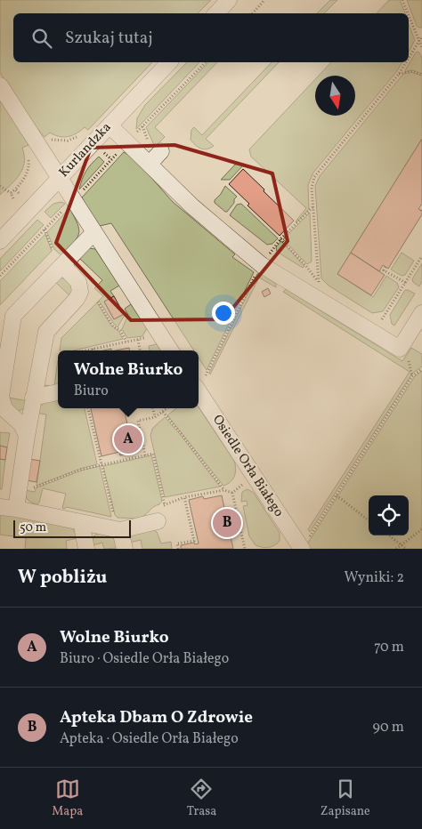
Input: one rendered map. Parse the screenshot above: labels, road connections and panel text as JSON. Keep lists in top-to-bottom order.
{
  "streets": {
    "street": ["Kurlandzka", "Osiedle Orła Białego"]
  },
  "scale_bar": "50 m",
  "north": "bottom",
  "page": {
    "search": "Szukaj tutaj",
    "popup": ["Wolne Biurko", "Biuro"],
    "pins": ["A", "B"],
    "scale": "50 m",
    "heading": ["W pobliżu", "Wyniki: 2"],
    "list": [
      {
        "mark": "A",
        "name": "Wolne Biurko",
        "note": "Biuro · Osiedle Orła Białego",
        "value": "70 m"
      },
      {
        "mark": "B",
        "name": "Apteka Dbam O Zdrowie",
        "note": "Apteka · Osiedle Orła Białego",
        "value": "90 m"
      }
    ],
    "nav": ["Mapa", "Trasa", "Zapisane"]
  }
}
